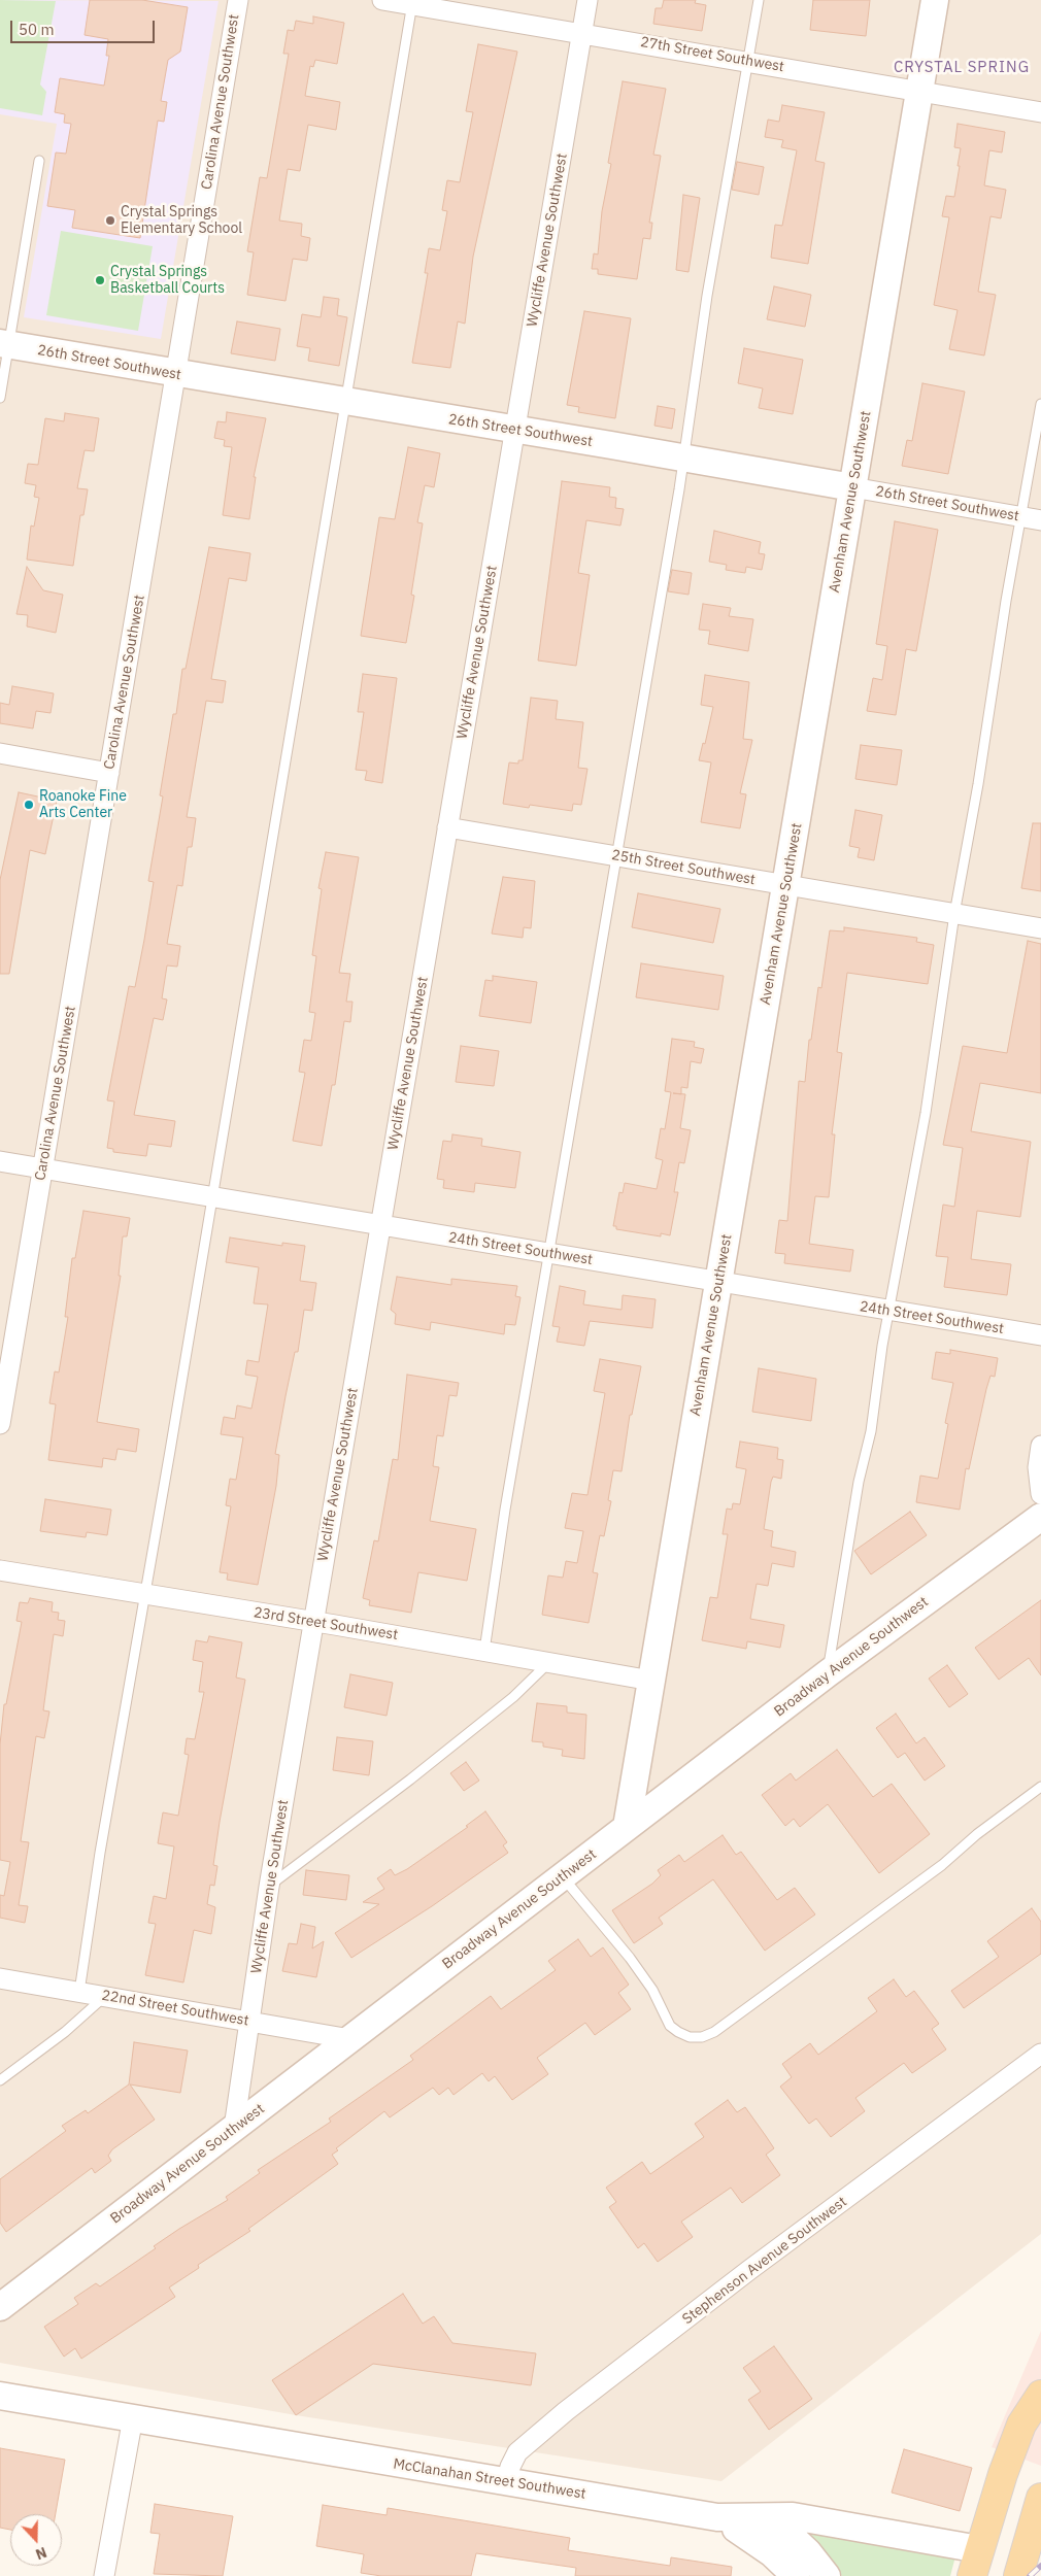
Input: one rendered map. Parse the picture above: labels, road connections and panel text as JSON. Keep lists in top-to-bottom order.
{
  "streets": {
    "street": [
      "27th Street Southwest",
      "Carolina Avenue Southwest",
      "Wycliffe Avenue Southwest",
      "26th Street Southwest",
      "Avenham Avenue Southwest",
      "25th Street Southwest",
      "24th Street Southwest",
      "23rd Street Southwest",
      "Broadway Avenue Southwest",
      "22nd Street Southwest",
      "Stephenson Avenue Southwest",
      "McClanahan Street Southwest"
    ]
  },
  "crossings": [
    ["27th Street Southwest", "Wycliffe Avenue Southwest"],
    ["27th Street Southwest", "Avenham Avenue Southwest"],
    ["Carolina Avenue Southwest", "26th Street Southwest"],
    ["Carolina Avenue Southwest", "24th Street Southwest"],
    ["Wycliffe Avenue Southwest", "26th Street Southwest"],
    ["Wycliffe Avenue Southwest", "25th Street Southwest"],
    ["Wycliffe Avenue Southwest", "24th Street Southwest"],
    ["Wycliffe Avenue Southwest", "23rd Street Southwest"],
    ["Wycliffe Avenue Southwest", "Broadway Avenue Southwest"],
    ["Wycliffe Avenue Southwest", "22nd Street Southwest"],
    ["26th Street Southwest", "Avenham Avenue Southwest"],
    ["Avenham Avenue Southwest", "25th Street Southwest"],
    ["Avenham Avenue Southwest", "24th Street Southwest"],
    ["Avenham Avenue Southwest", "23rd Street Southwest"],
    ["Avenham Avenue Southwest", "Broadway Avenue Southwest"],
    ["Broadway Avenue Southwest", "22nd Street Southwest"],
    ["Stephenson Avenue Southwest", "McClanahan Street Southwest"]
  ],
  "districts": ["CRYSTAL SPRING"],
  "places": ["Crystal Springs Elementary School", "Crystal Springs Basketball Courts", "Roanoke Fine Arts Center"],
  "scale_bar": "50 m",
  "north": "bottom"
}
